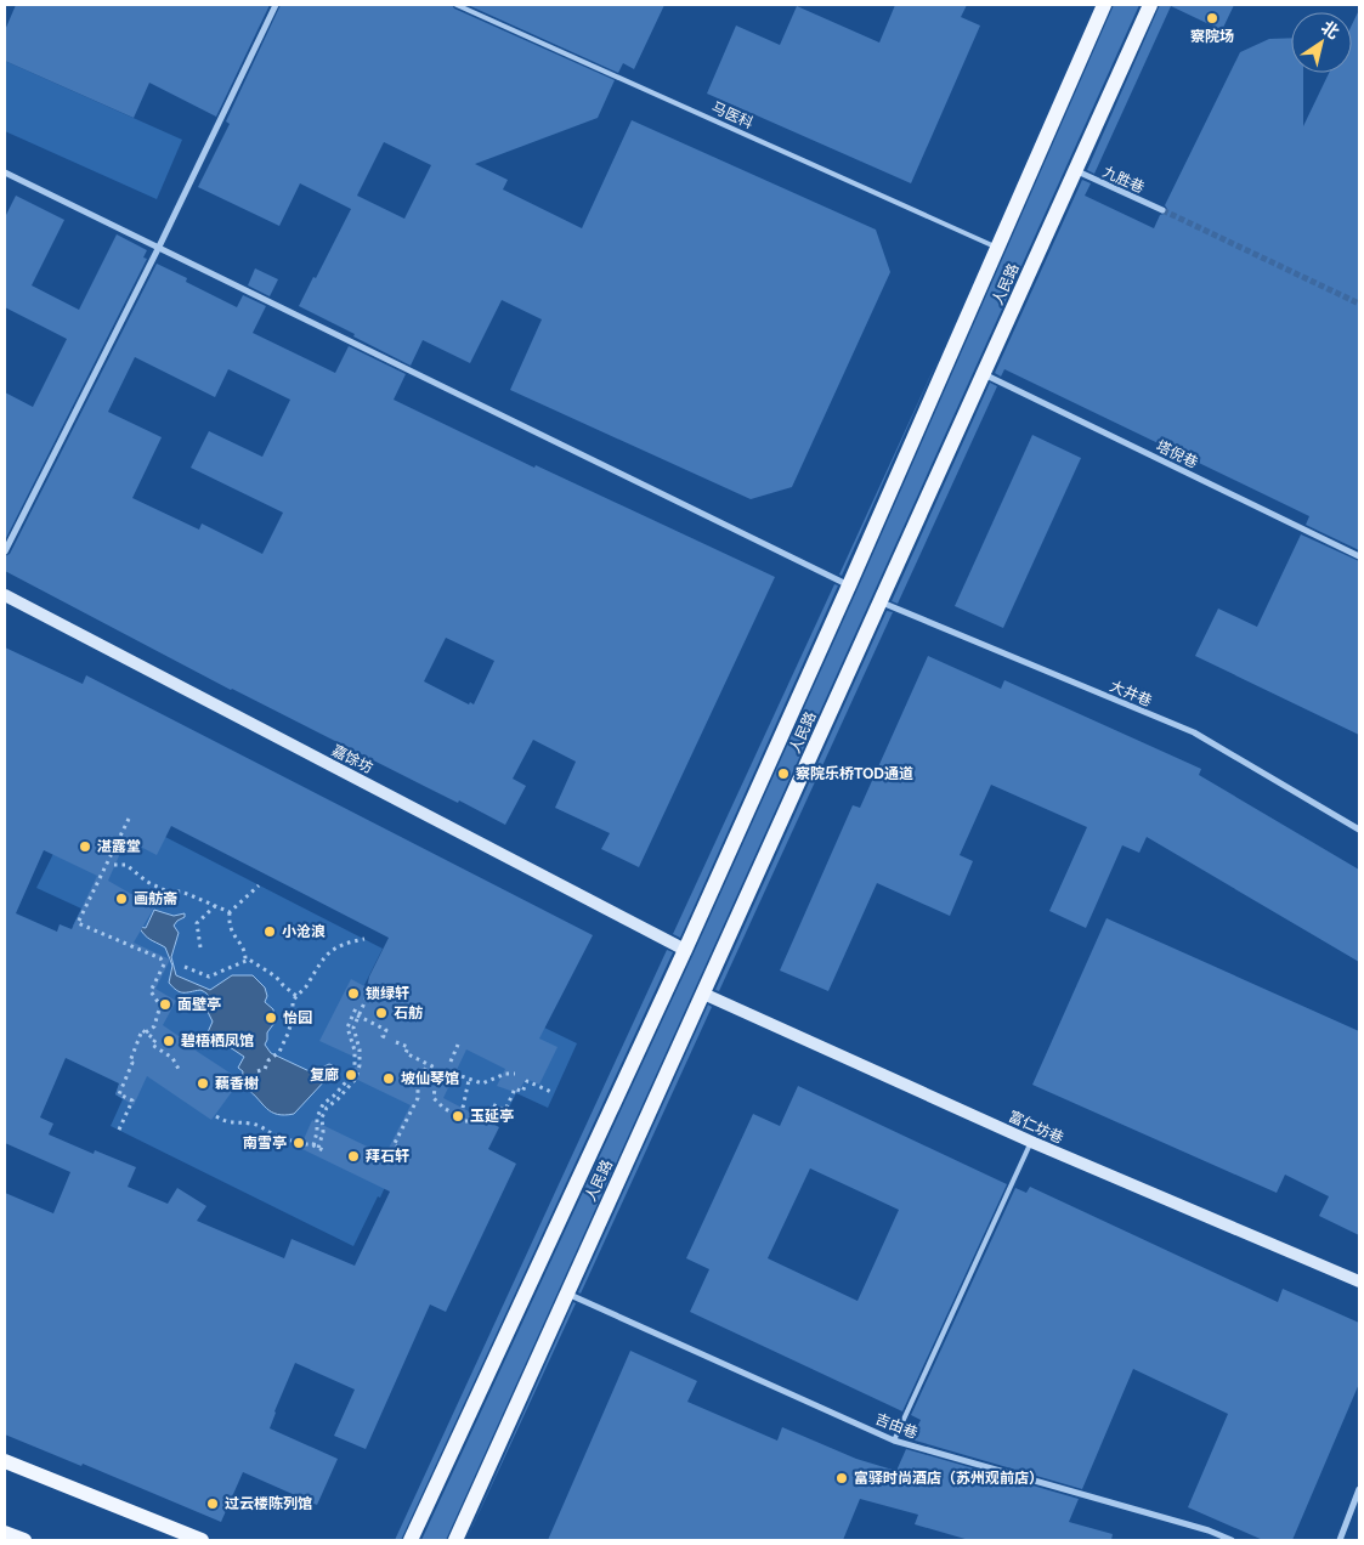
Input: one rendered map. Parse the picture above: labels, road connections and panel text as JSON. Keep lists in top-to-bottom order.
{
  "streets": {
    "main road": ["人民路"],
    "street": [
      "九胜巷",
      "塔倪巷",
      "大井巷",
      "嘉馀坊",
      "富仁坊巷",
      "吉由巷"
    ],
    "lane": ["马医科"]
  },
  "crossings": [
    ["马医科", "人民路"],
    ["九胜巷", "人民路"],
    ["人民路", "塔倪巷"],
    ["人民路", "大井巷"],
    ["人民路", "嘉馀坊"],
    ["人民路", "富仁坊巷"],
    ["人民路", "吉由巷"]
  ],
  "places": [
    "察院场",
    "察院乐桥TOD通道",
    "湛露堂",
    "画舫斋",
    "小沧浪",
    "锁绿轩",
    "面壁亭",
    "石舫",
    "怡园",
    "碧梧栖凤馆",
    "复廊",
    "坡仙琴馆",
    "藕香榭",
    "玉延亭",
    "南雪亭",
    "拜石轩",
    "富驿时尚酒店（苏州观前店）",
    "过云楼陈列馆"
  ],
  "north": "top right"
}
